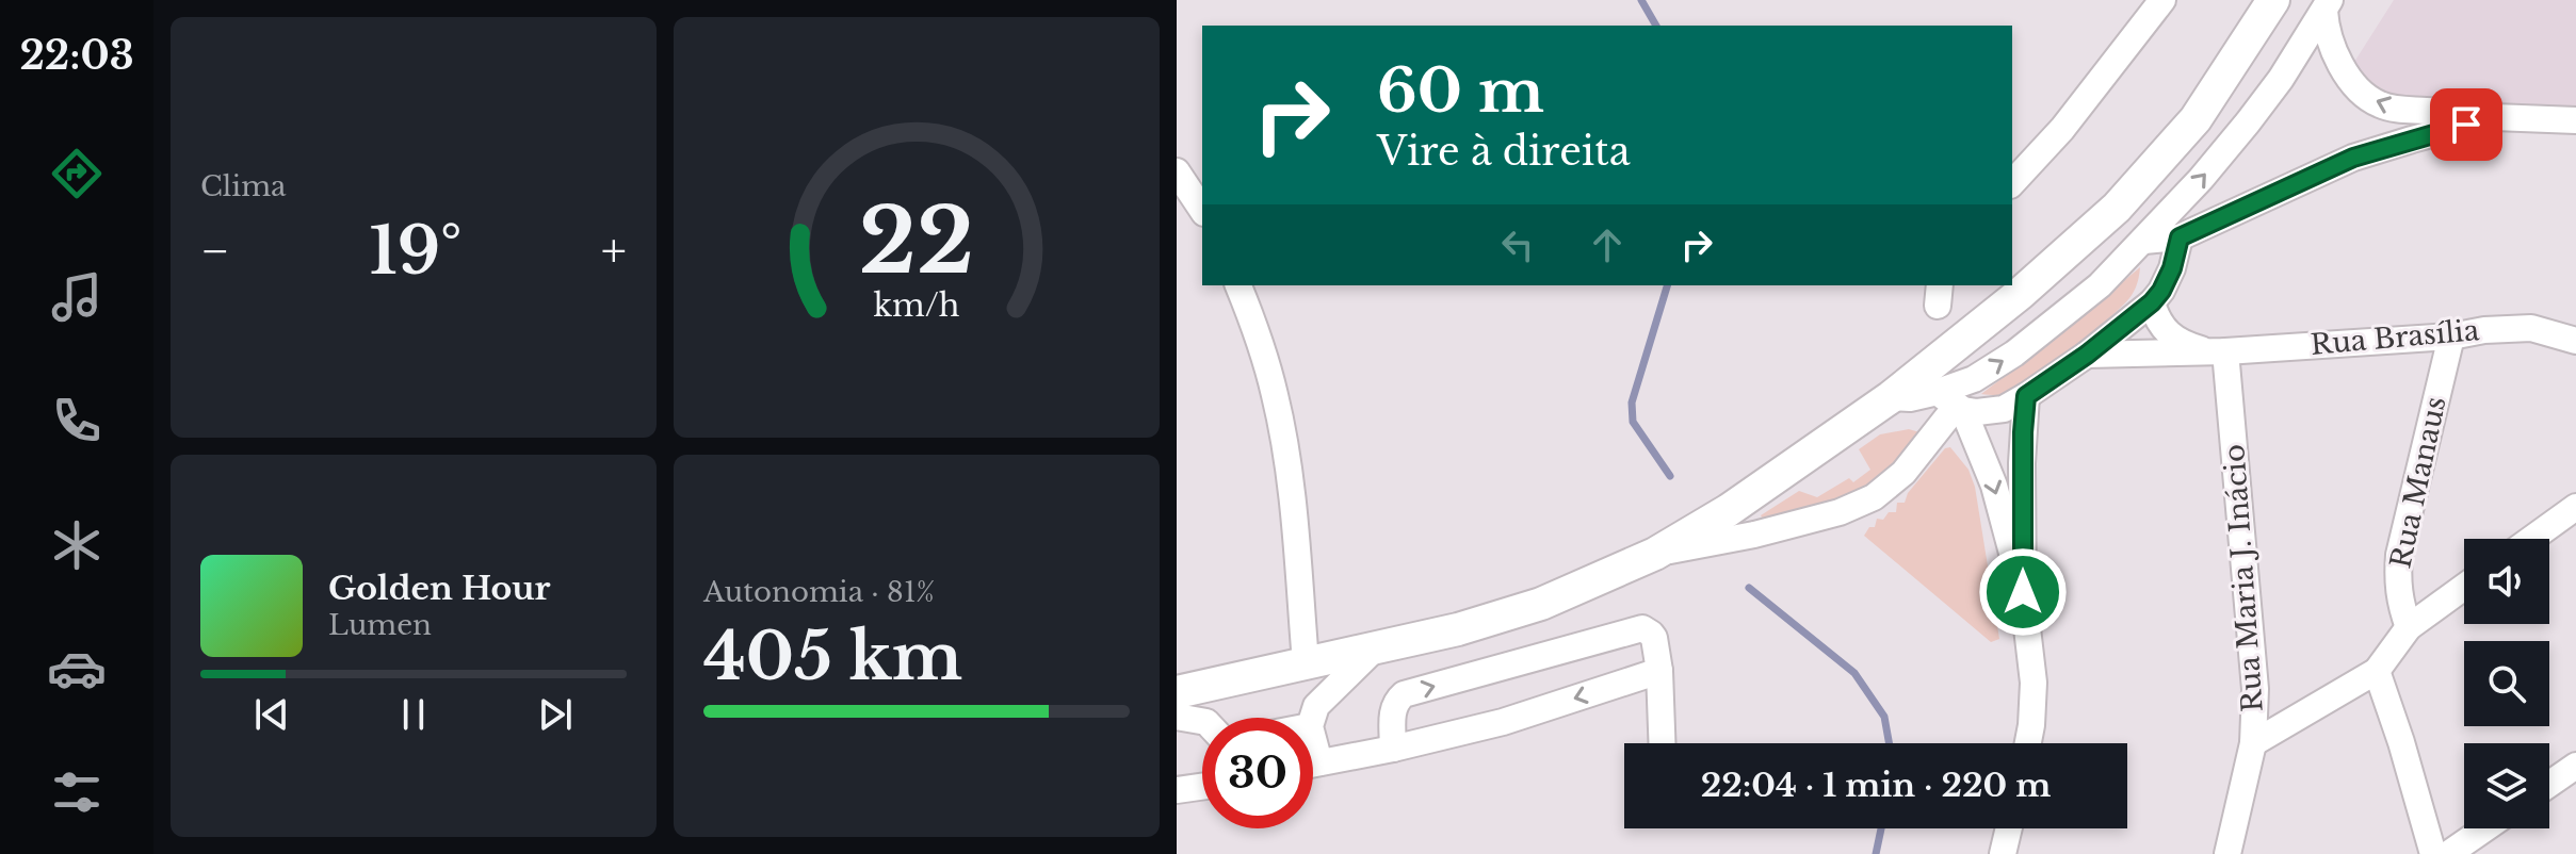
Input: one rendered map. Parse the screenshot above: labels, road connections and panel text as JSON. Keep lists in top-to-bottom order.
{
  "streets": {
    "street": ["Rua Brasília", "Rua Manaus", "Rua Maria J. Inácio"]
  },
  "crossings": [
    ["Rua Brasília", "Rua Manaus"],
    ["Rua Brasília", "Rua Maria J. Inácio"]
  ],
  "page": {
    "tabs": "22:03",
    "tile": [
      "Clima",
      ["Autonomia · 81%", "405 km"]
    ],
    "turn": ["60 m", "Vire à direita"],
    "heat": ["−", "19°", "+"],
    "song": ["Golden Hour", "Lumen"],
    "limit": "30",
    "trip": "22:04 · 1 min · 220 m",
    "gauge": ["22", "km/h"]
  }
}
